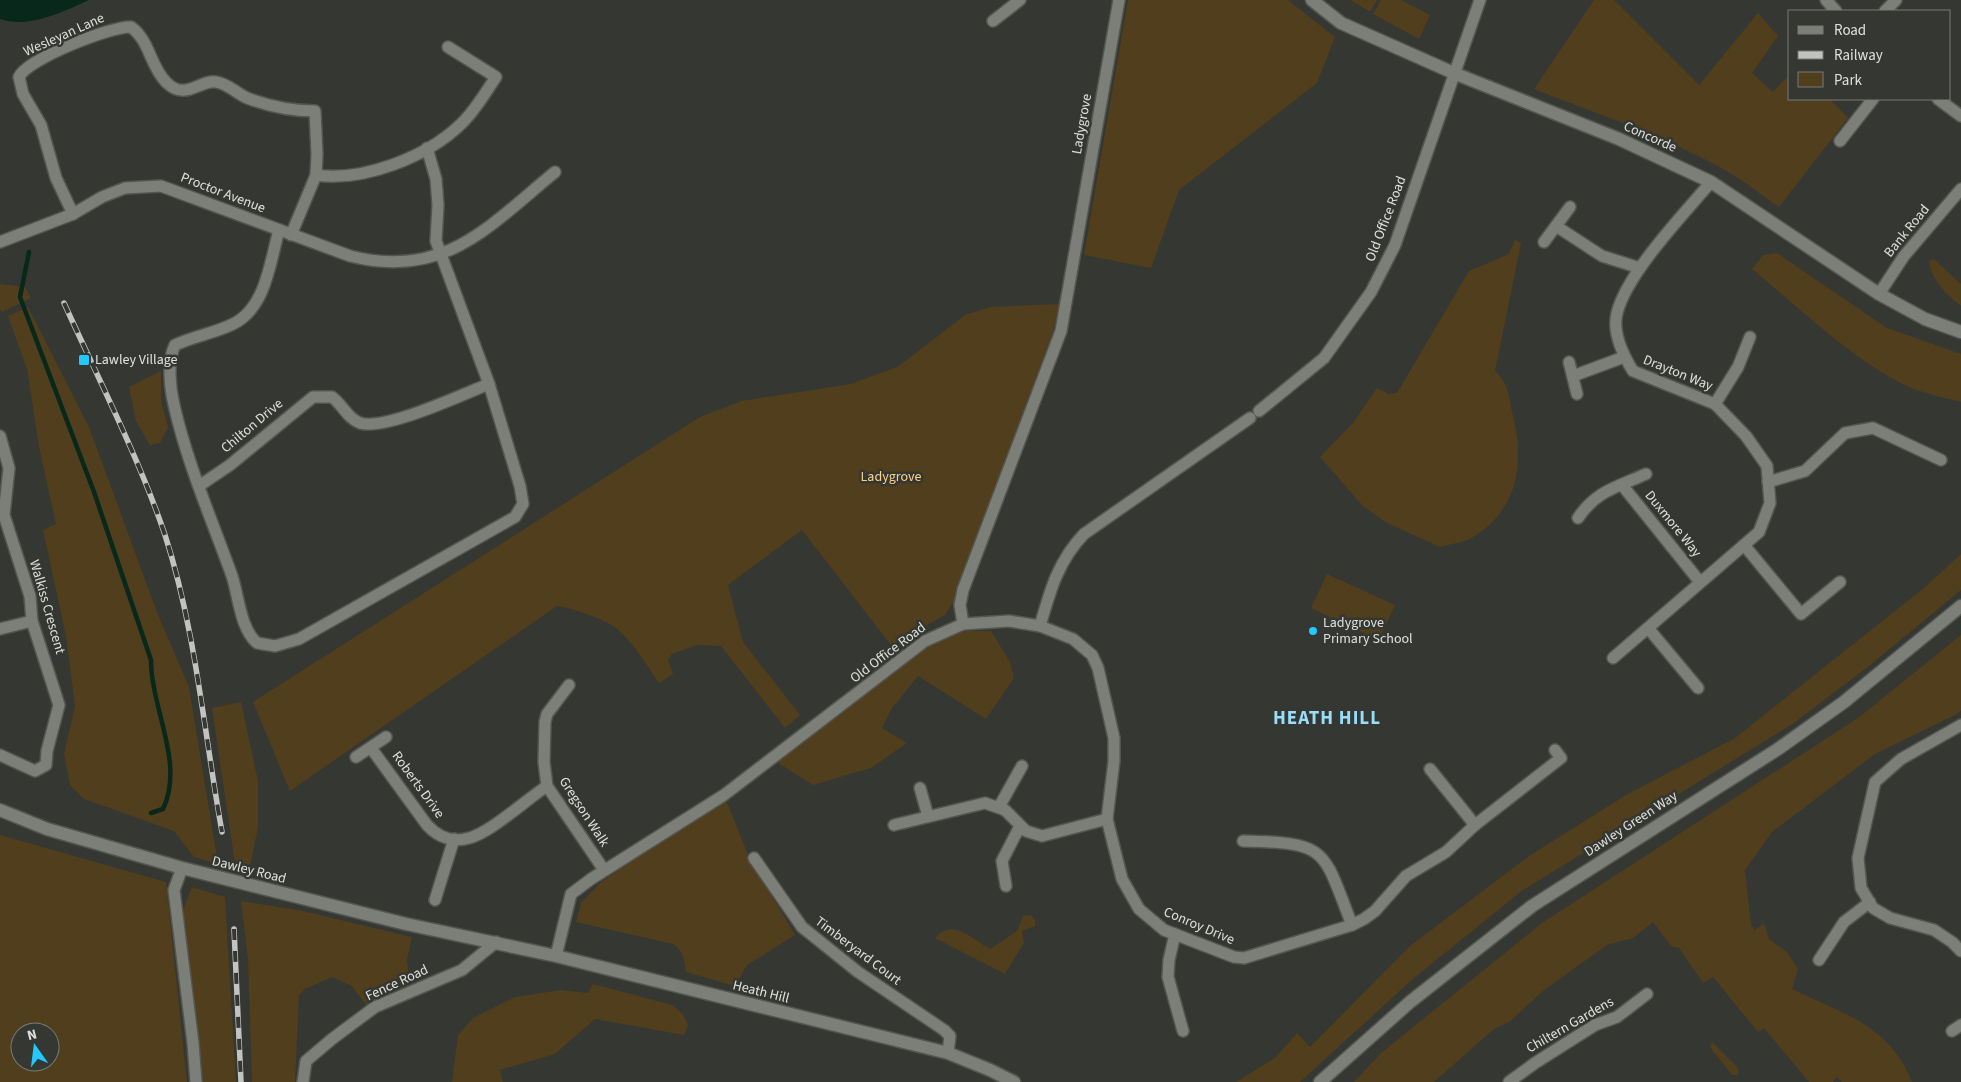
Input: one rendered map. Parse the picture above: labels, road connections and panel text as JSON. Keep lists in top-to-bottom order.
{
  "streets": {
    "street": [
      "Wesleyan Lane",
      "Ladygrove",
      "Concorde",
      "Proctor Avenue",
      "Old Office Road",
      "Bank Road",
      "Drayton Way",
      "Chilton Drive",
      "Duxmore Way",
      "Walkiss Crescent",
      "Roberts Drive",
      "Gregson Walk",
      "Dawley Green Way",
      "Dawley Road",
      "Conroy Drive",
      "Timberyard Court",
      "Fence Road",
      "Heath Hill",
      "Chiltern Gardens"
    ]
  },
  "crossings": [
    ["Wesleyan Lane", "Proctor Avenue"],
    ["Ladygrove", "Old Office Road"],
    ["Concorde", "Old Office Road"],
    ["Concorde", "Bank Road"],
    ["Concorde", "Drayton Way"],
    ["Old Office Road", "Gregson Walk"],
    ["Old Office Road", "Conroy Drive"],
    ["Old Office Road", "Heath Hill"],
    ["Drayton Way", "Duxmore Way"],
    ["Dawley Road", "Fence Road"],
    ["Dawley Road", "Heath Hill"],
    ["Timberyard Court", "Heath Hill"],
    ["Fence Road", "Heath Hill"]
  ],
  "districts": ["HEATH HILL"],
  "parks": ["Ladygrove"],
  "places": {
    "transit": ["Lawley Village"],
    "other": ["Ladygrove Primary School"]
  },
  "legend": ["Road", "Railway", "Park"],
  "north": "top"
}
